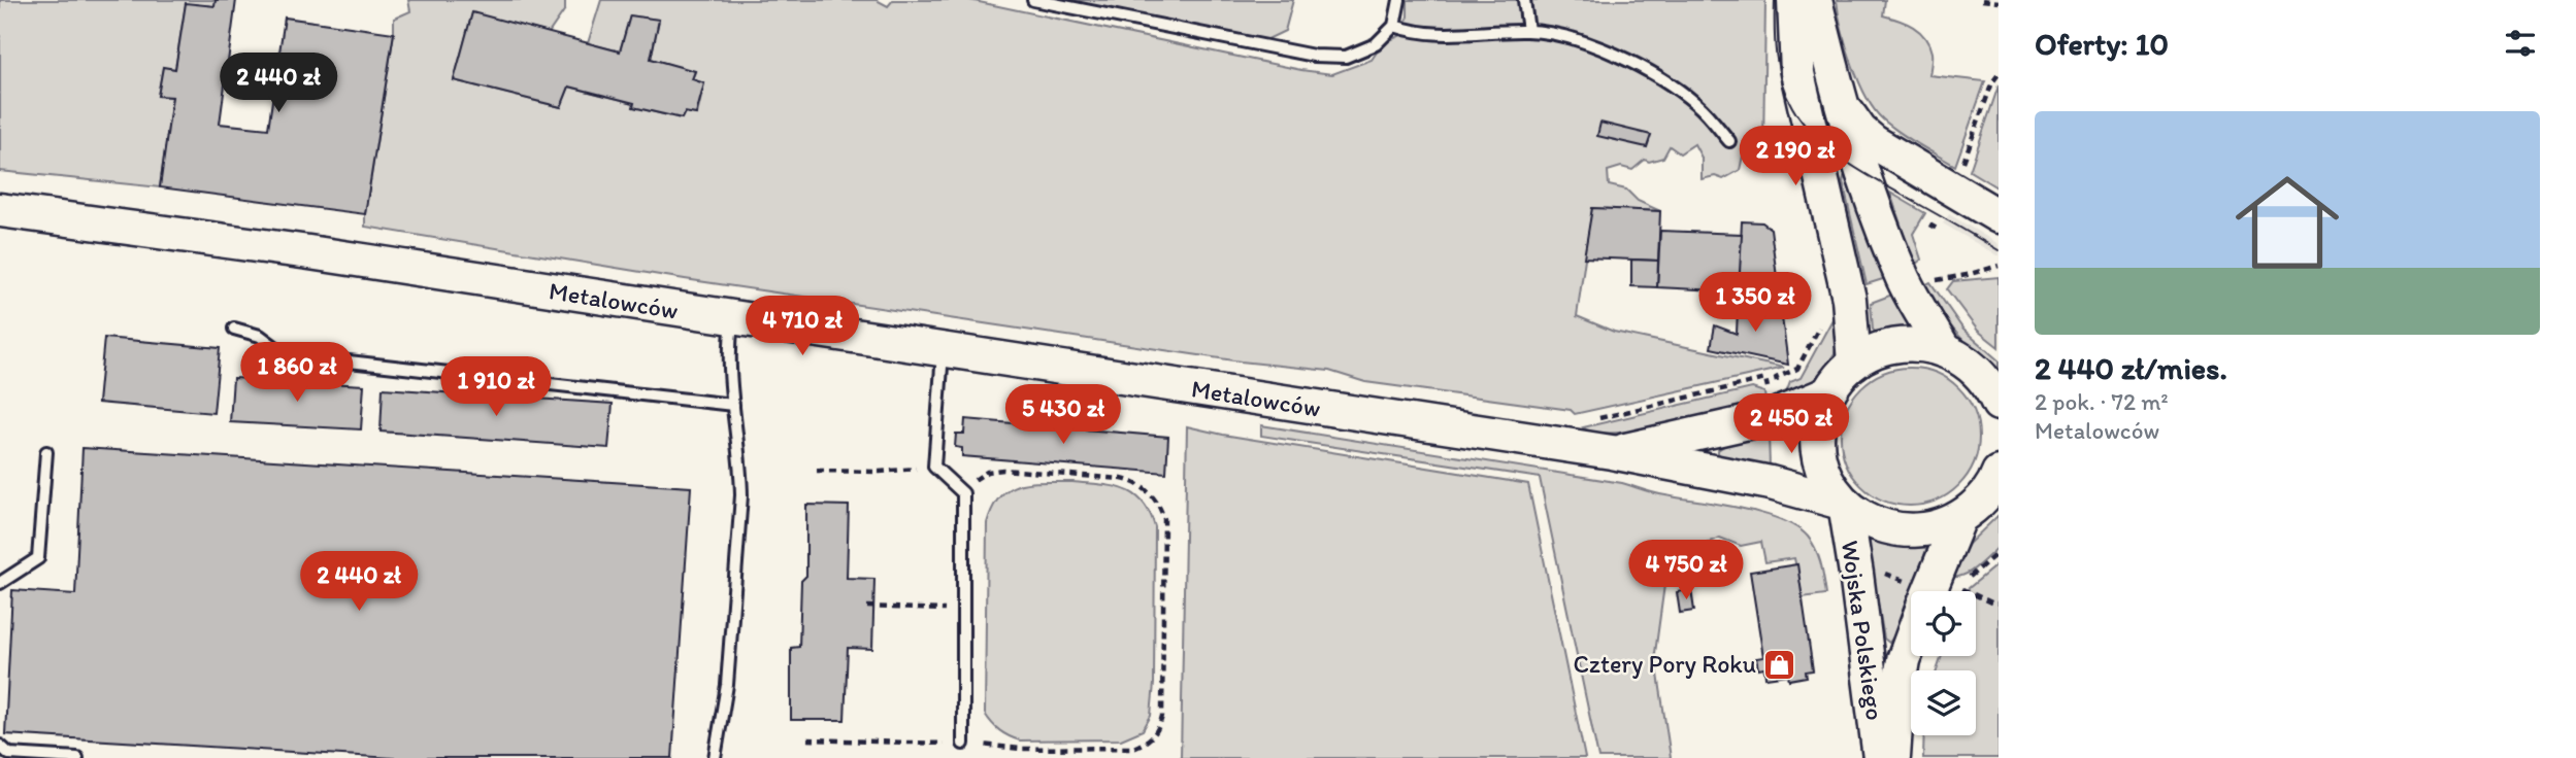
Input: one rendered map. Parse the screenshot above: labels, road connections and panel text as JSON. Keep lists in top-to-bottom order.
{
  "streets": {
    "street": ["Metalowców", "Wojska Polskiego"]
  },
  "crossings": [
    ["Metalowców", "Wojska Polskiego"]
  ],
  "places": {
    "shop": ["Cztery Pory Roku"]
  },
  "page": {
    "heading": "Oferty: 10",
    "price": [
      "2 440 zł",
      "2 190 zł",
      "1 350 zł",
      "4 710 zł",
      "1 860 zł",
      "1 910 zł",
      "5 430 zł",
      "2 450 zł",
      "4 750 zł",
      "2 440 zł"
    ],
    "list": [
      {
        "name": "2 440 zł/mies.",
        "note": "2 pok. · 72 m² · Metalowców"
      }
    ]
  }
}
